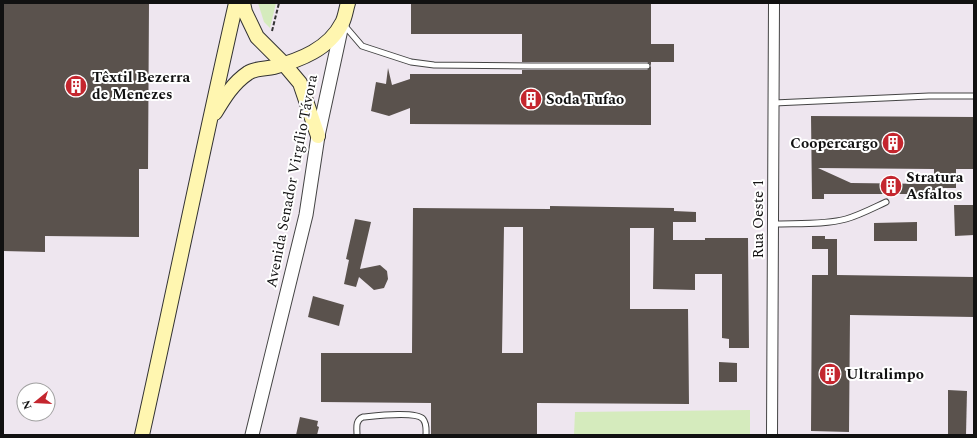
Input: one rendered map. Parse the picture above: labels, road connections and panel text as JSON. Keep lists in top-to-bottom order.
{
  "streets": {
    "main road": ["Avenida Senador Virgílio Távora"],
    "street": ["Rua Oeste 1"]
  },
  "places": {
    "building": [
      "Têxtil Bezerra de Menezes",
      "Soda Tufao",
      "Coopercargo",
      "Stratura Asfaltos",
      "Ultralimpo"
    ]
  },
  "north": "left"
}
